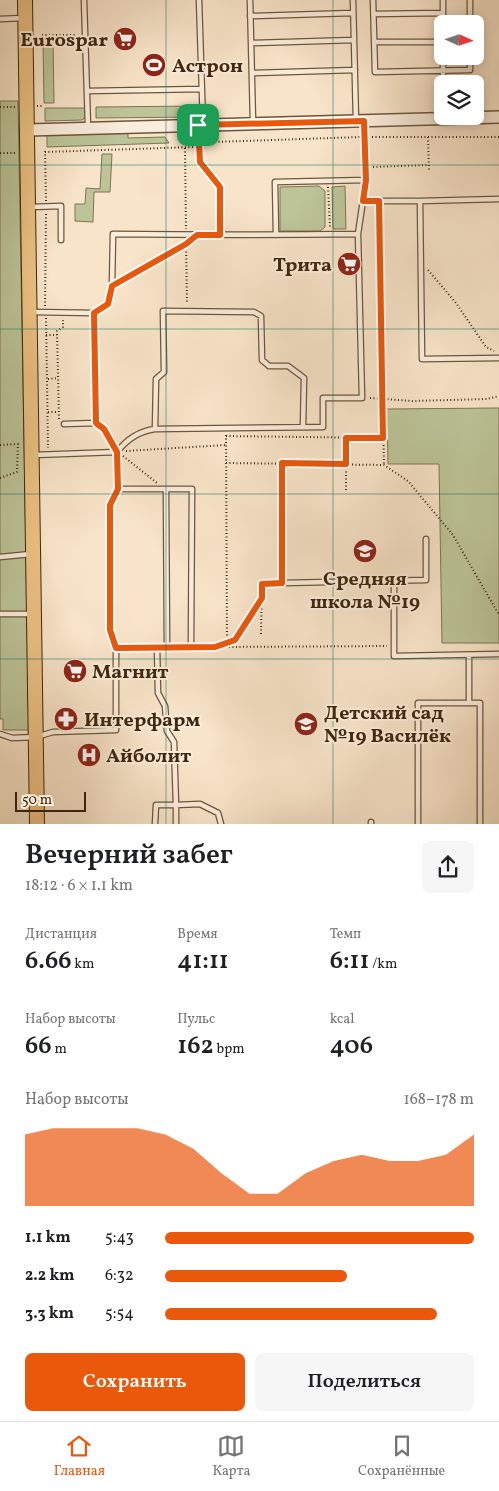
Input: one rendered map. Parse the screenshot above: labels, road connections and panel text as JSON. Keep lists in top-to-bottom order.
{
  "places": {
    "supermarket": ["Eurospar", "Трита", "Магнит"],
    "sports": ["Астрон"],
    "school or university": ["Средняя школа №19", "Детский сад №19 Василёк"],
    "pharmacy": ["Интерфарм"],
    "hospital": ["Айболит"]
  },
  "scale_bar": "50 m",
  "north": "right",
  "page": {
    "scale": "50 m",
    "heading": ["Вечерний забег", "18:12 · 6 × 1.1 km"],
    "stats": [
      ["Дистанция", "6.66 km"],
      ["Время", "41:11"],
      ["Темп", "6:11 /km"],
      ["Набор высоты", "66 m"],
      ["Пульс", "162 bpm"],
      ["kcal", "406"]
    ],
    "chart": ["Набор высоты", "168–178 m"],
    "list": [
      {
        "name": "1.1 km",
        "note": "5:43"
      },
      {
        "name": "2.2 km",
        "note": "6:32"
      },
      {
        "name": "3.3 km",
        "note": "5:54"
      }
    ],
    "buttons": ["Сохранить", "Поделиться"],
    "tabs": ["Главная", "Карта", "Сохранённые"]
  }
}
